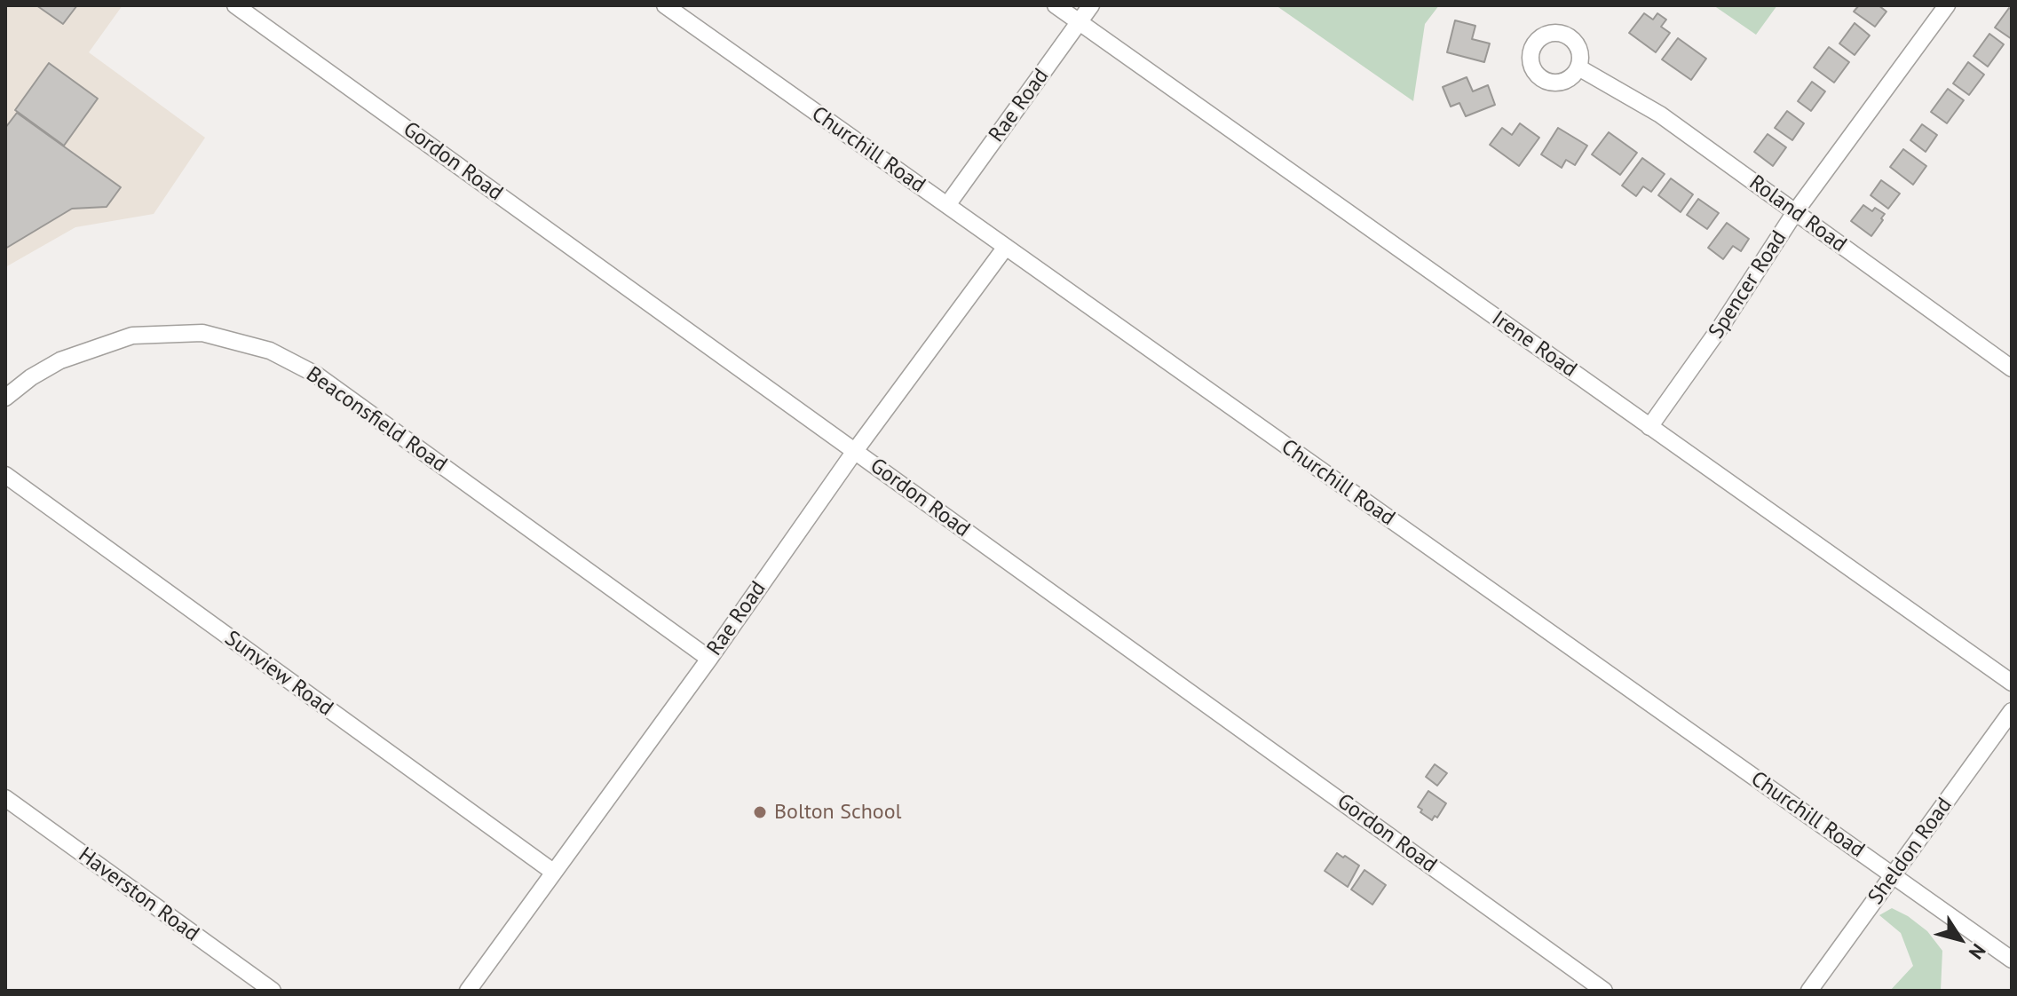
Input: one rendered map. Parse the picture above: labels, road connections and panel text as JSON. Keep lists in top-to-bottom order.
{
  "streets": {
    "street": [
      "Rae Road",
      "Churchill Road",
      "Gordon Road",
      "Roland Road",
      "Spencer Road",
      "Irene Road",
      "Beaconsfield Road",
      "Sunview Road",
      "Sheldon Road",
      "Haverston Road"
    ]
  },
  "crossings": [
    ["Rae Road", "Churchill Road"],
    ["Rae Road", "Gordon Road"],
    ["Rae Road", "Irene Road"],
    ["Rae Road", "Beaconsfield Road"],
    ["Rae Road", "Sunview Road"],
    ["Churchill Road", "Sheldon Road"],
    ["Roland Road", "Spencer Road"],
    ["Spencer Road", "Irene Road"]
  ],
  "places": ["Bolton School"],
  "north": "bottom right"
}
